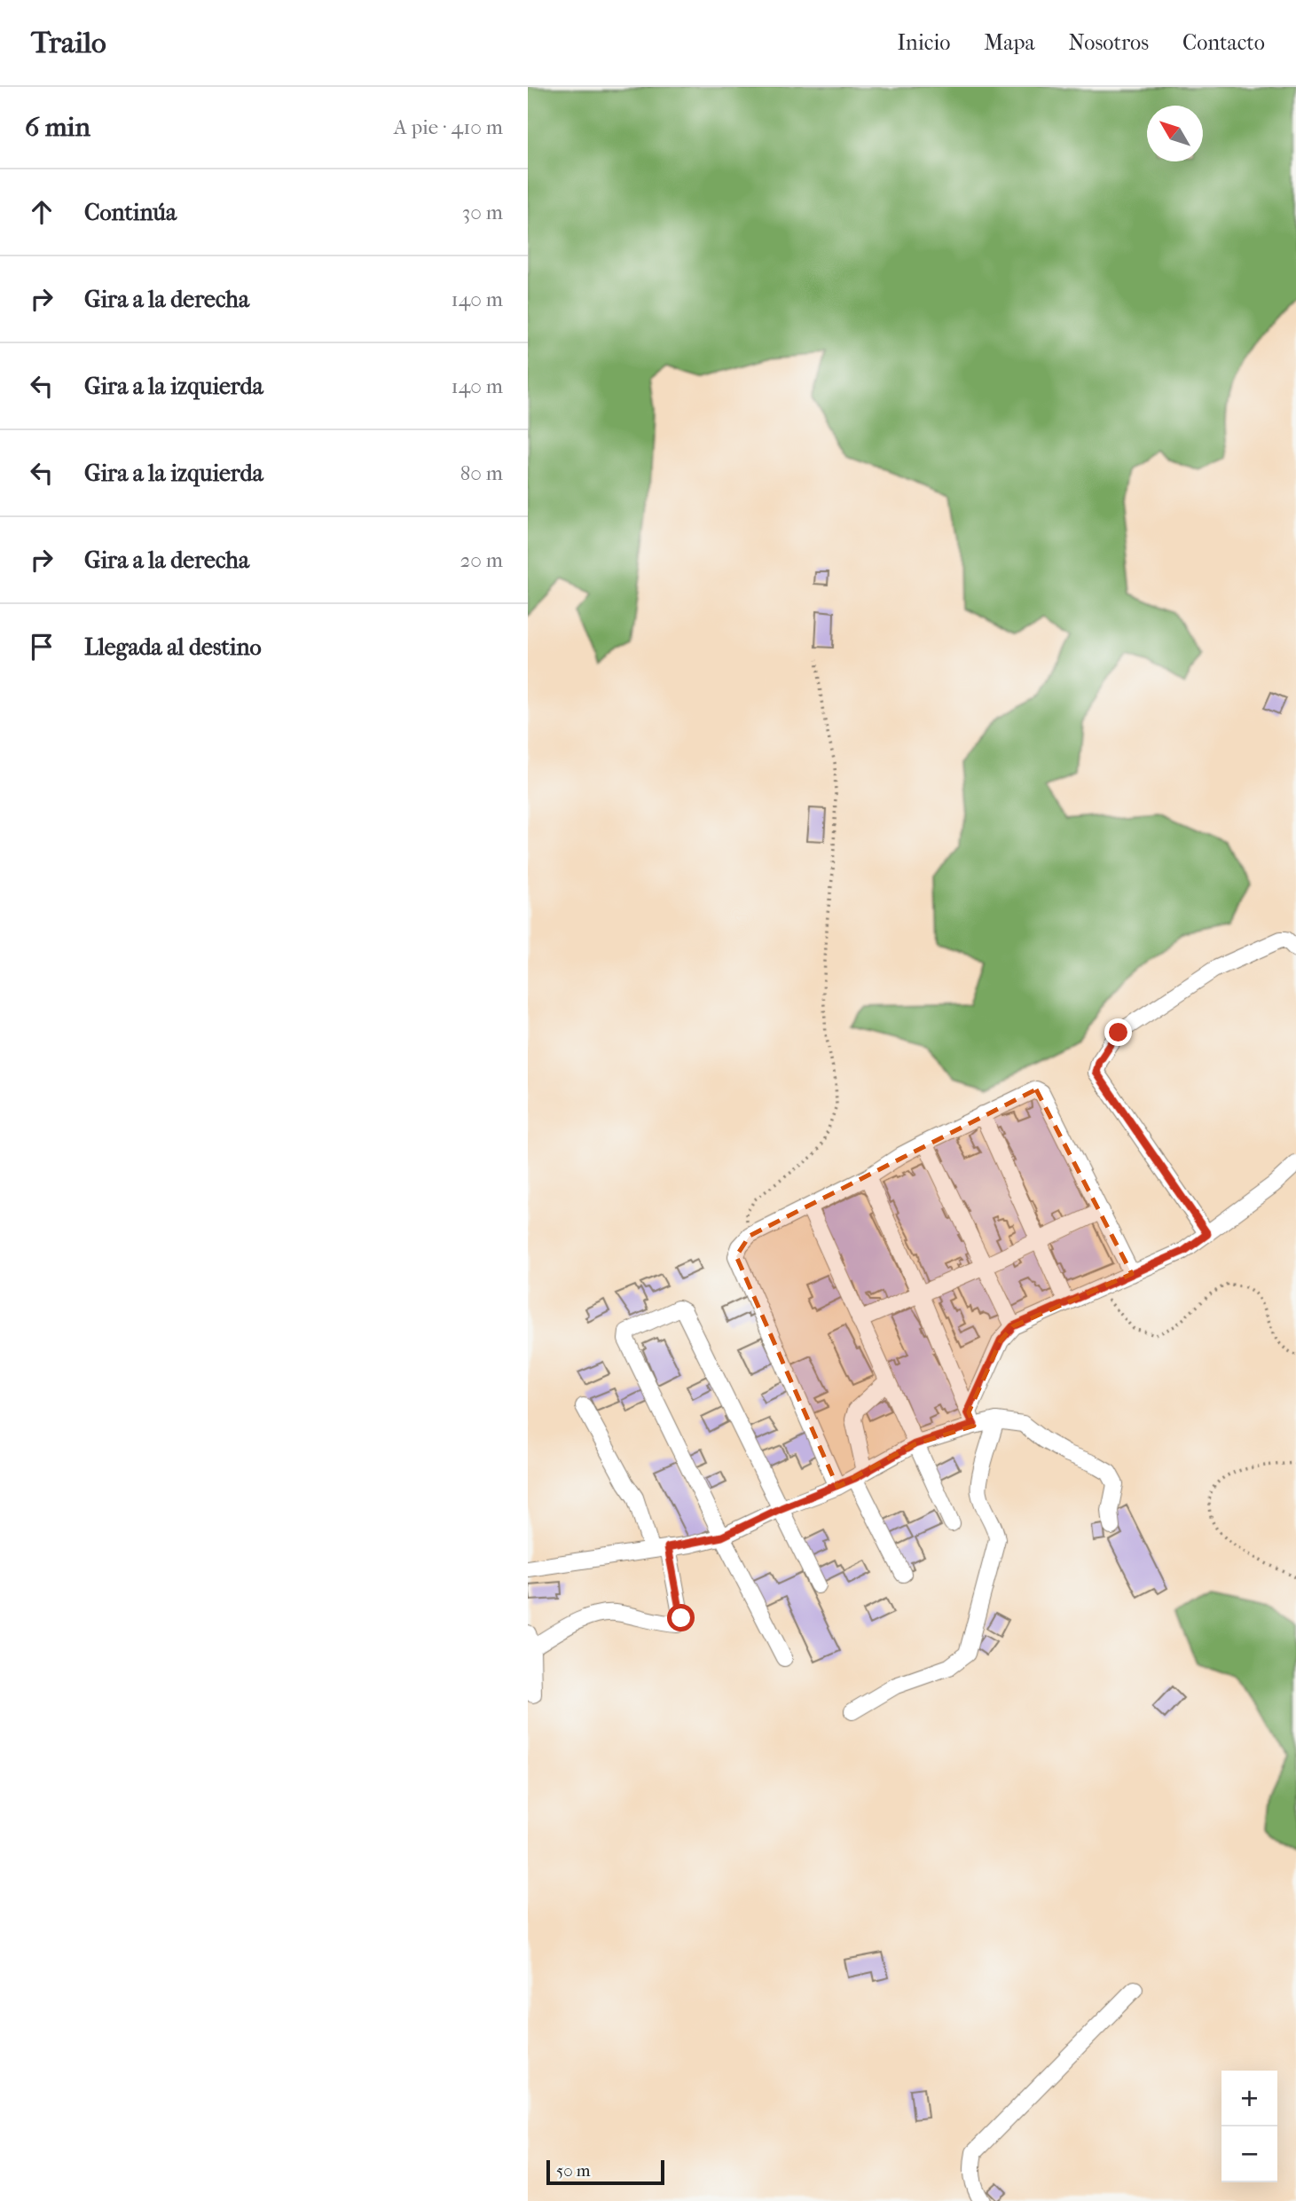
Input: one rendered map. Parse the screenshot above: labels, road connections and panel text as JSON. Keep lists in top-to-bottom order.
{
  "scale_bar": "50 m",
  "north": "top left",
  "page": {
    "header": "Trailo",
    "nav": [
      "Inicio",
      "Mapa",
      "Nosotros",
      "Contacto"
    ],
    "heading": ["6 min", "A pie · 410 m"],
    "list": [
      ["Continúa", "30 m"],
      ["Gira a la derecha", "140 m"],
      ["Gira a la izquierda", "140 m"],
      ["Gira a la izquierda", "80 m"],
      ["Gira a la derecha", "20 m"],
      "Llegada al destino"
    ],
    "map_buttons": ["+", "−"],
    "scale": "50 m"
  }
}
